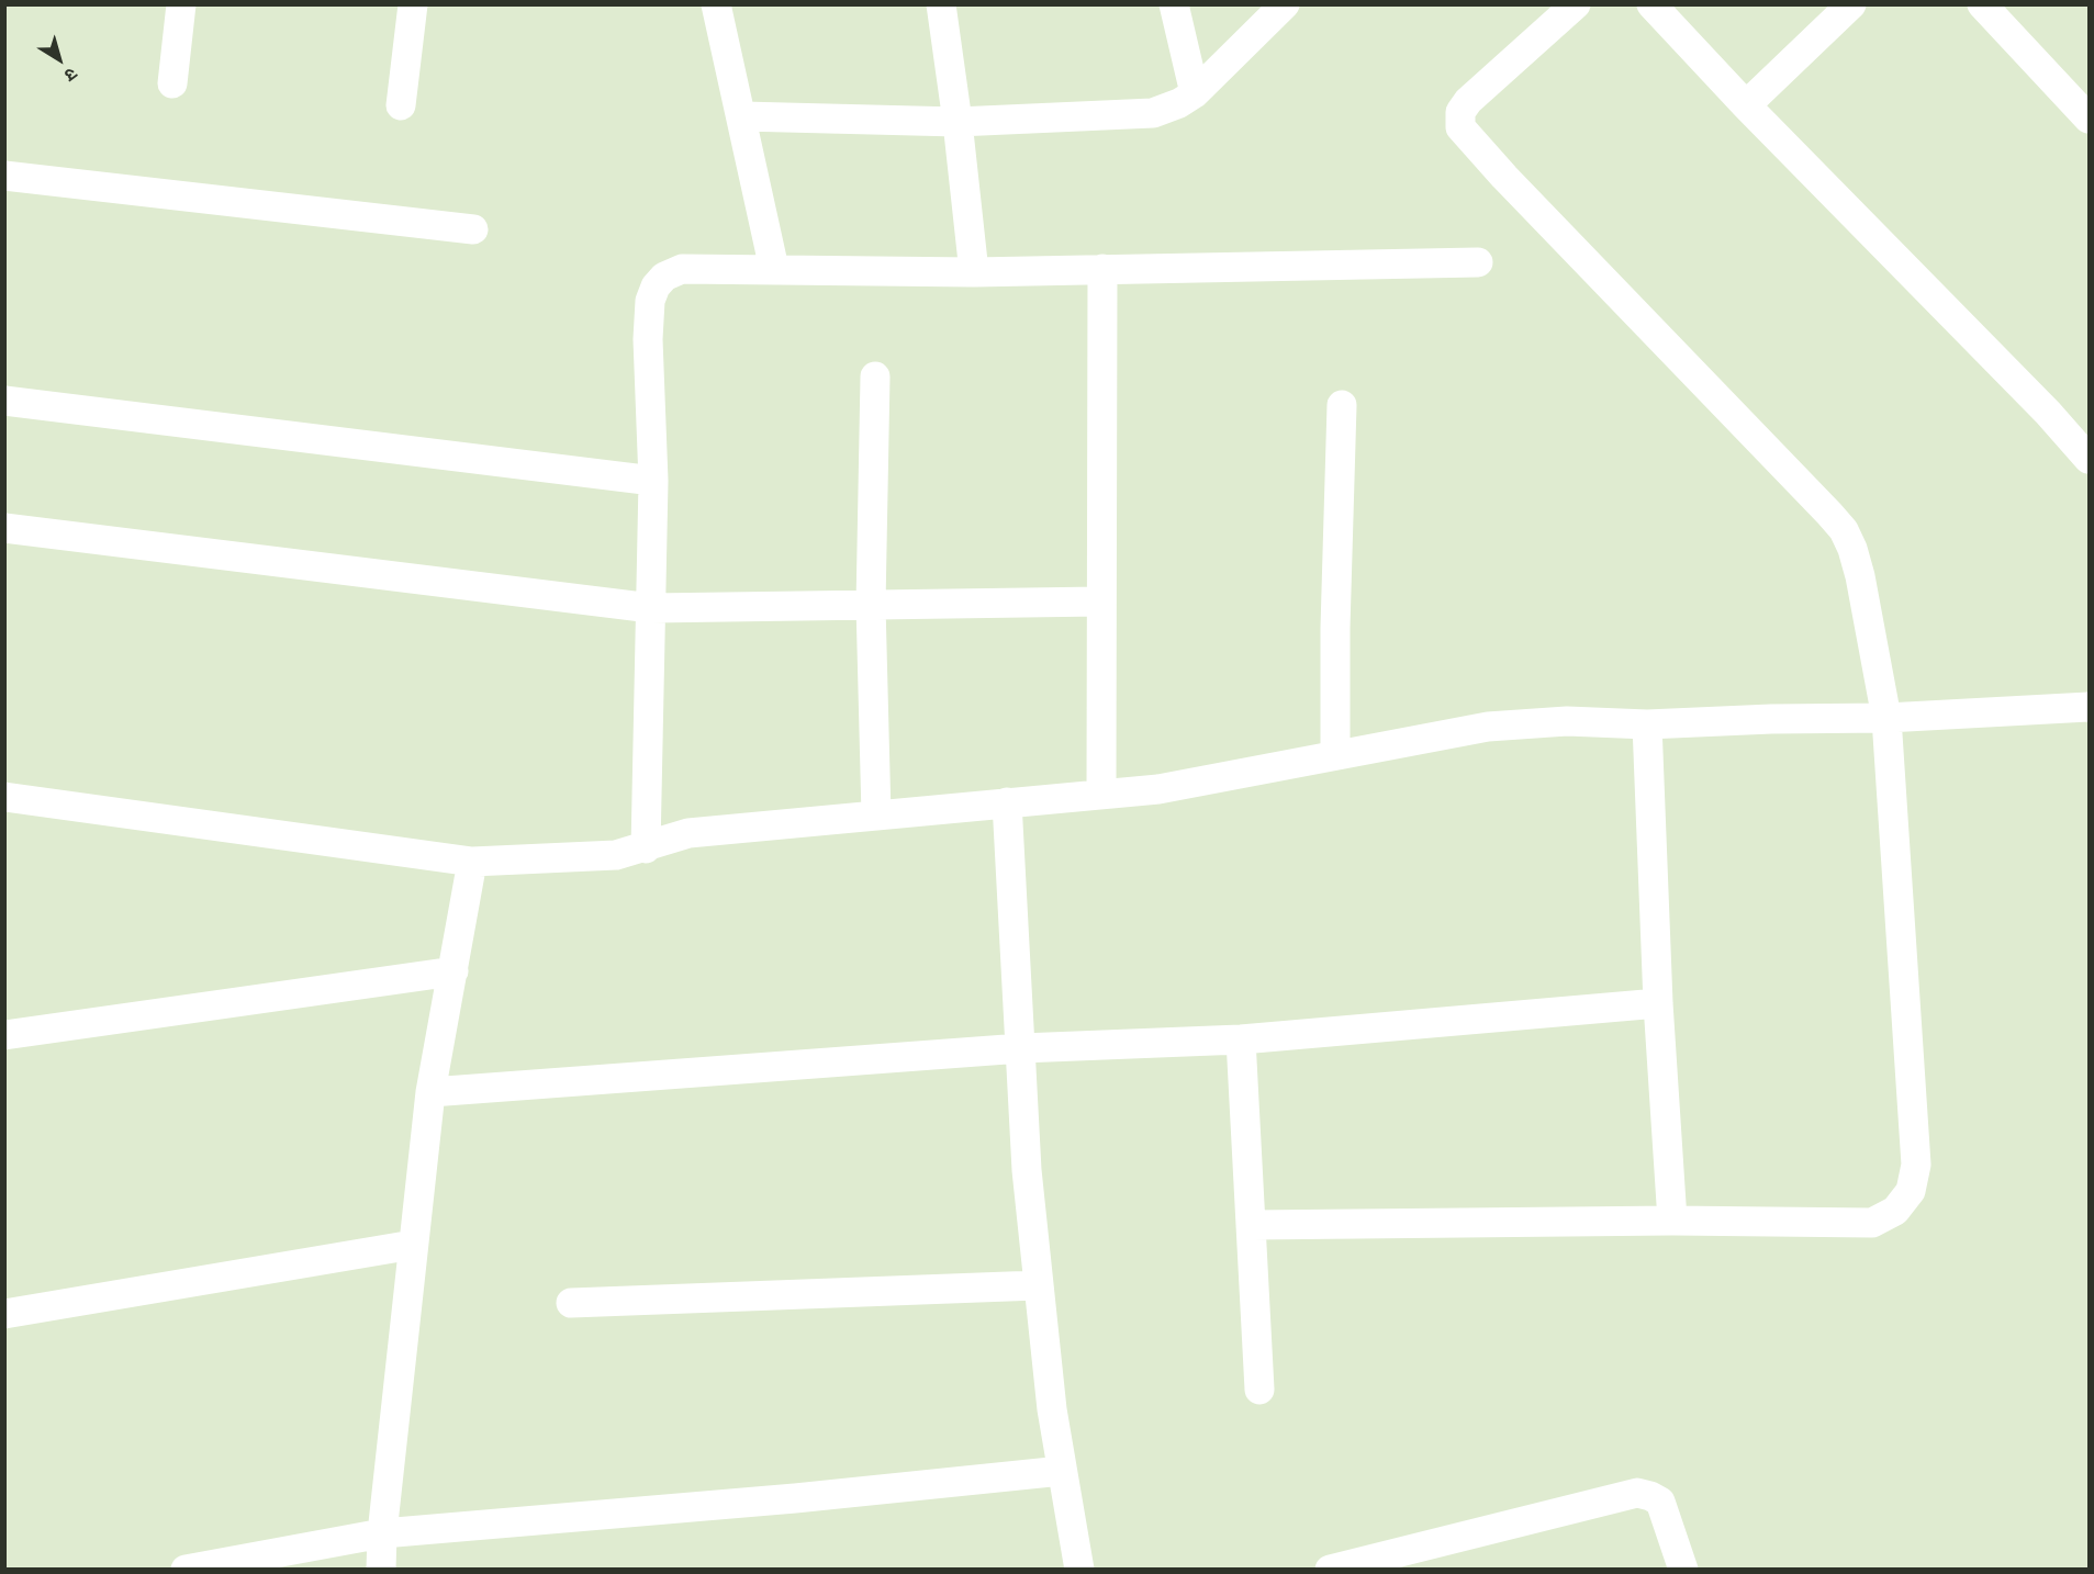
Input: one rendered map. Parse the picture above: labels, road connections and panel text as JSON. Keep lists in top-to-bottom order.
{
  "north": "bottom right"
}
